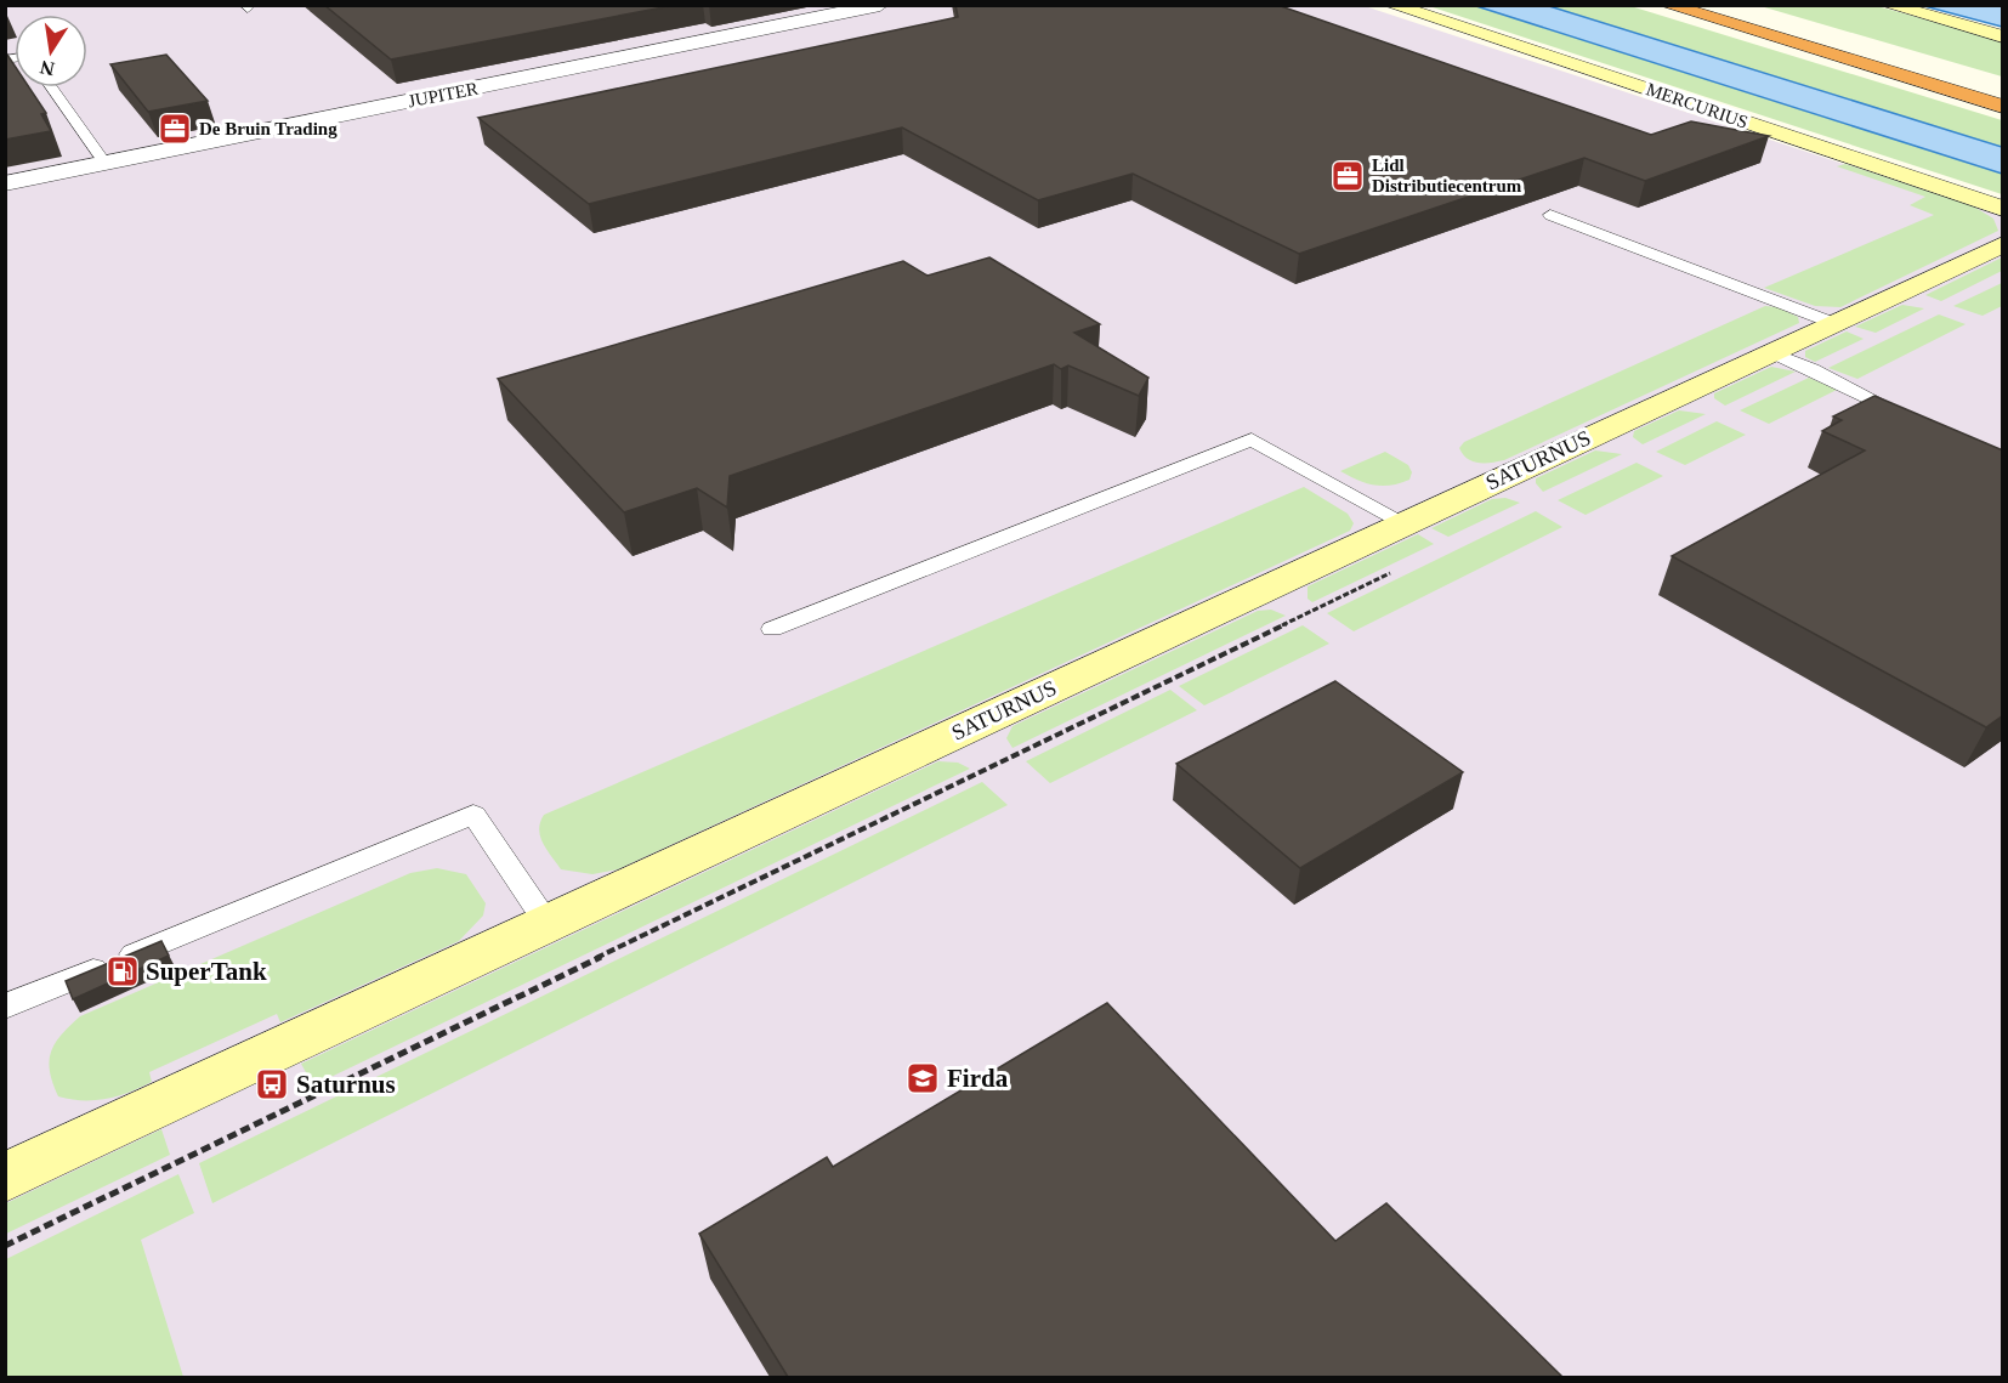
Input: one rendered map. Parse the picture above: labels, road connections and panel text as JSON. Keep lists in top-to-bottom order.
{
  "streets": {
    "main road": ["MERCURIUS", "SATURNUS"],
    "street": ["JUPITER"]
  },
  "places": {
    "office": ["De Bruin Trading", "Lidl Distributiecentrum"],
    "fuel station": ["SuperTank"],
    "school or university": ["Firda"],
    "bus stop": ["Saturnus"]
  },
  "north": "bottom"
}
